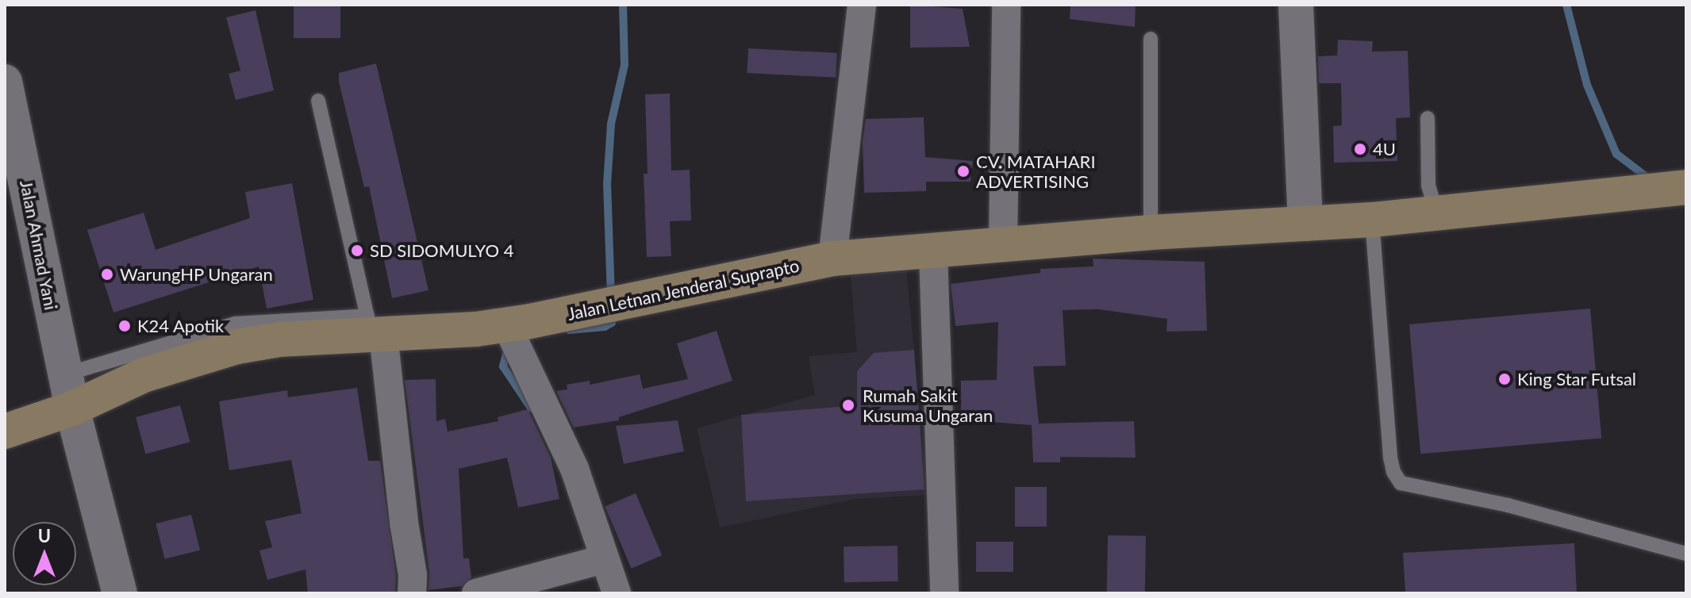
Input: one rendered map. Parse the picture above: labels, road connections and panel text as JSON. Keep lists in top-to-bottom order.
{
  "streets": {
    "main road": ["Jalan Letnan Jenderal Suprapto"],
    "street": ["Jalan Ahmad Yani"]
  },
  "crossings": [
    ["Jalan Ahmad Yani", "Jalan Letnan Jenderal Suprapto"]
  ],
  "places": [
    "4U",
    "CV. MATAHARI ADVERTISING",
    "SD SIDOMULYO 4",
    "WarungHP Ungaran",
    "K24 Apotik",
    "King Star Futsal",
    "Rumah Sakit Kusuma Ungaran"
  ],
  "north": "top"
}
